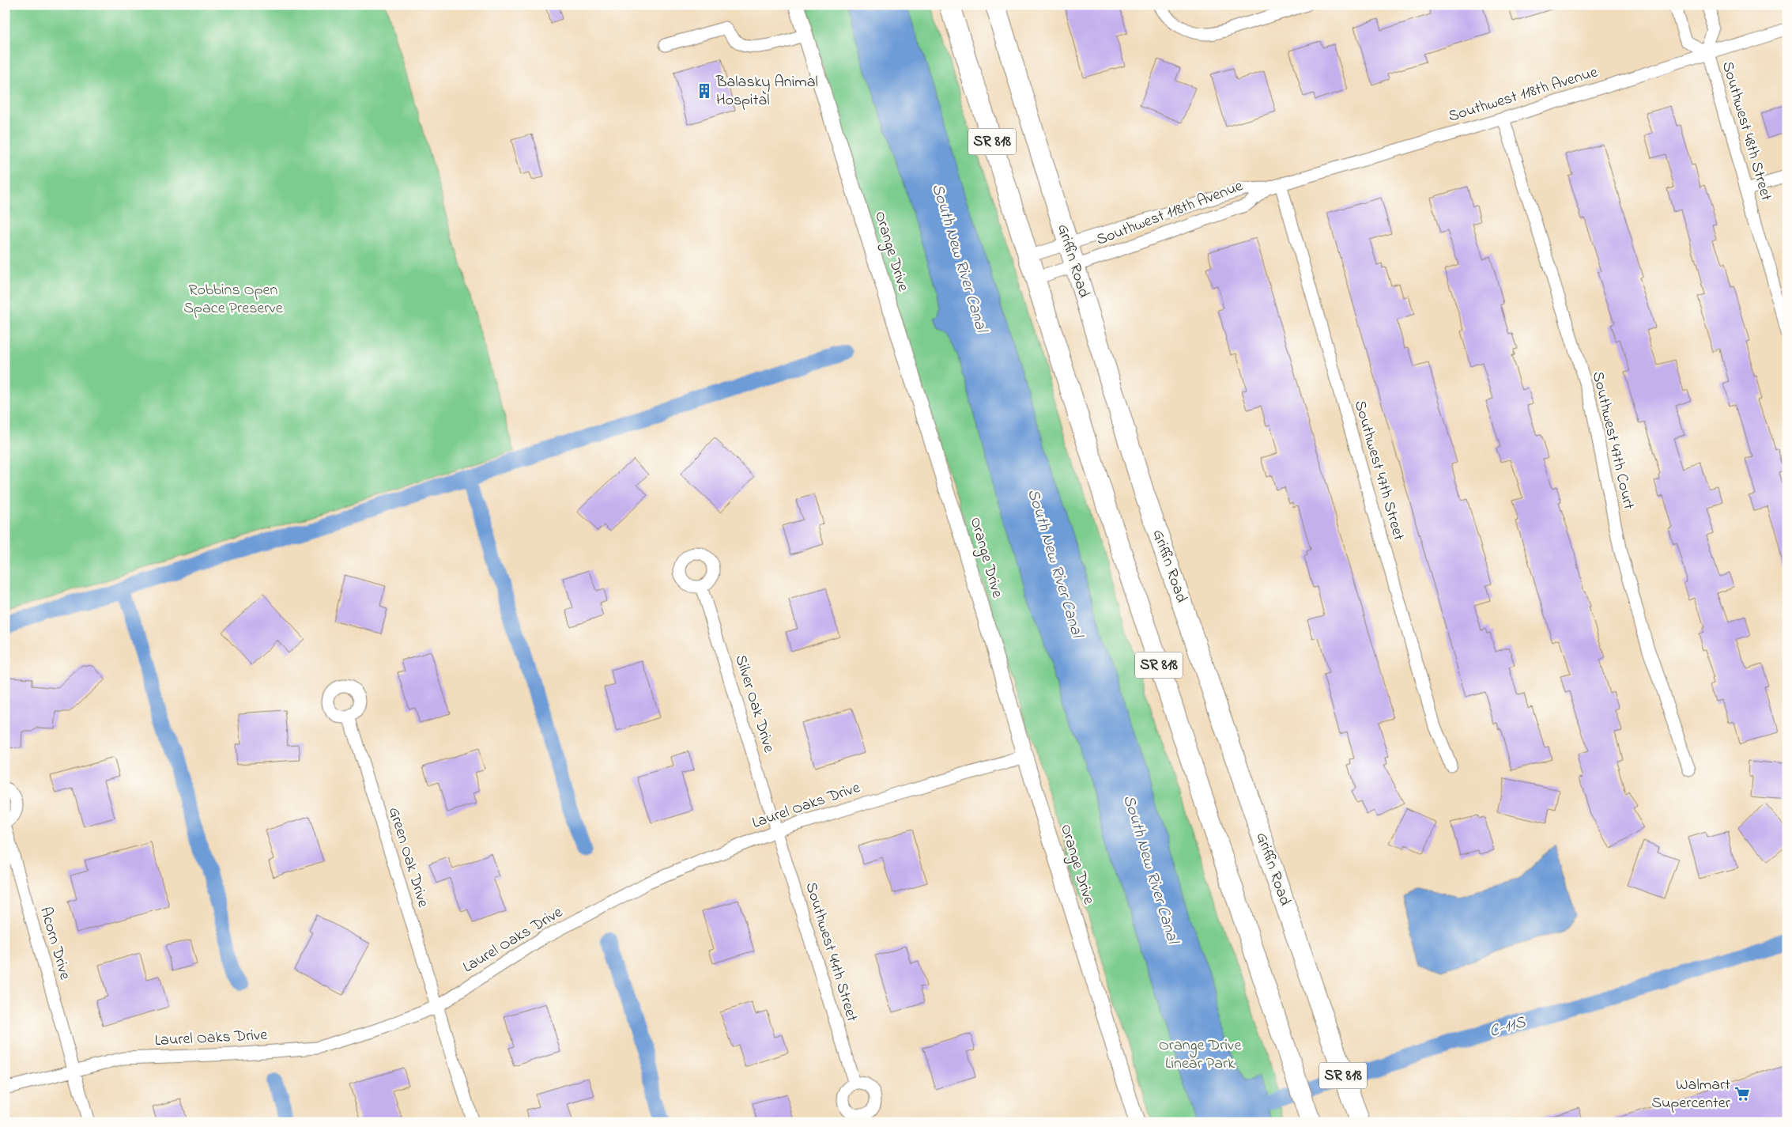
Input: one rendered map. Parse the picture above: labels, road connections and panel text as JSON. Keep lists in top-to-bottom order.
{
  "streets": {
    "main road": ["SR 818", "Griffin Road"],
    "street": [
      "Southwest 118th Avenue",
      "Southwest 48th Street",
      "Orange Drive",
      "Southwest 47th Court",
      "Southwest 47th Street",
      "Silver Oak Drive",
      "Laurel Oaks Drive",
      "Green Oak Drive",
      "Acorn Drive",
      "Southwest 44th Street"
    ]
  },
  "crossings": [
    ["Southwest 118th Avenue", "Southwest 48th Street"],
    ["Southwest 118th Avenue", "SR 818"],
    ["Southwest 118th Avenue", "Griffin Road"],
    ["Southwest 118th Avenue", "Southwest 47th Court"],
    ["Southwest 118th Avenue", "Southwest 47th Street"],
    ["Orange Drive", "Laurel Oaks Drive"],
    ["Silver Oak Drive", "Laurel Oaks Drive"],
    ["Silver Oak Drive", "Southwest 44th Street"],
    ["Laurel Oaks Drive", "Green Oak Drive"],
    ["Laurel Oaks Drive", "Acorn Drive"],
    ["Laurel Oaks Drive", "Southwest 44th Street"]
  ],
  "water": ["South New River Canal", "C-11S"],
  "parks": ["Robbins Open Space Preserve", "Orange Drive Linear Park"],
  "places": {
    "building": ["Balasky Animal Hospital"],
    "supermarket": ["Walmart Supercenter"]
  }
}
